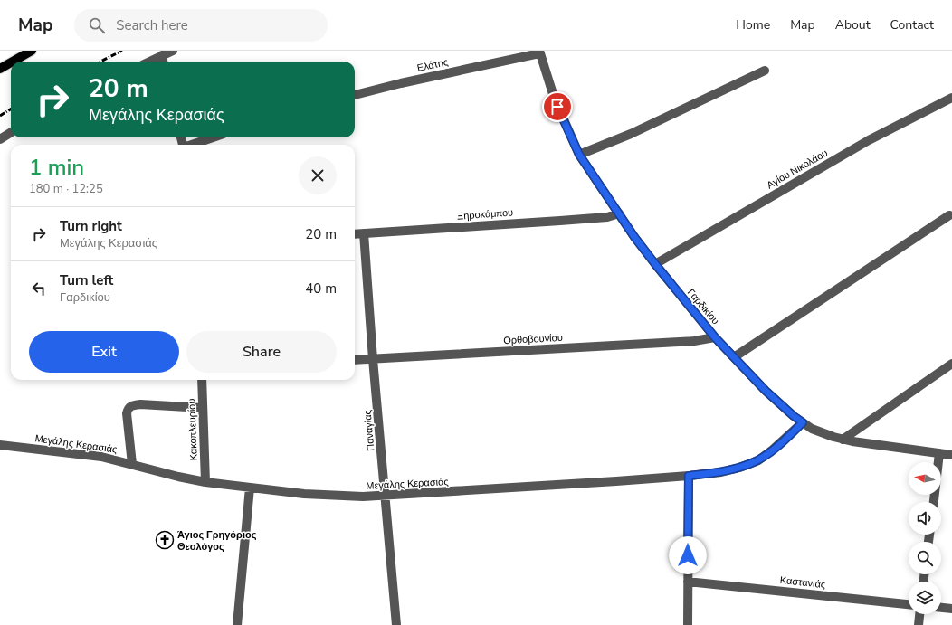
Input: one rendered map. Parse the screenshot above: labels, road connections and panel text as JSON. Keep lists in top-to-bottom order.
{
  "streets": {
    "street": [
      "Ελάτης",
      "Αγίου Νικολάου",
      "Ξηροκάμπου",
      "Γαρδικίου",
      "Ορθοβουνίου",
      "Κακοπλευρίου",
      "Παναγίας",
      "Μεγάλης Κερασιάς",
      "Καστανιάς"
    ]
  },
  "crossings": [
    ["Ελάτης", "Γαρδικίου"],
    ["Αγίου Νικολάου", "Γαρδικίου"],
    ["Ξηροκάμπου", "Γαρδικίου"],
    ["Ξηροκάμπου", "Παναγίας"],
    ["Γαρδικίου", "Ορθοβουνίου"],
    ["Γαρδικίου", "Μεγάλης Κερασιάς"],
    ["Ορθοβουνίου", "Παναγίας"],
    ["Κακοπλευρίου", "Μεγάλης Κερασιάς"],
    ["Παναγίας", "Μεγάλης Κερασιάς"]
  ],
  "places": {
    "church": ["Άγιος Γρηγόριος Θεολόγος"]
  },
  "north": "left",
  "page": {
    "header": "Map",
    "search": "Search here",
    "nav": [
      "Home",
      "Map",
      "About",
      "Contact"
    ],
    "turn": ["20 m", "Μεγάλης Κερασιάς"],
    "heading": ["1 min", "180 m · 12:25"],
    "list": [
      {
        "name": "Turn right",
        "note": "Μεγάλης Κερασιάς",
        "value": "20 m"
      },
      {
        "name": "Turn left",
        "note": "Γαρδικίου",
        "value": "40 m"
      }
    ],
    "buttons": ["Exit", "Share"]
  }
}
